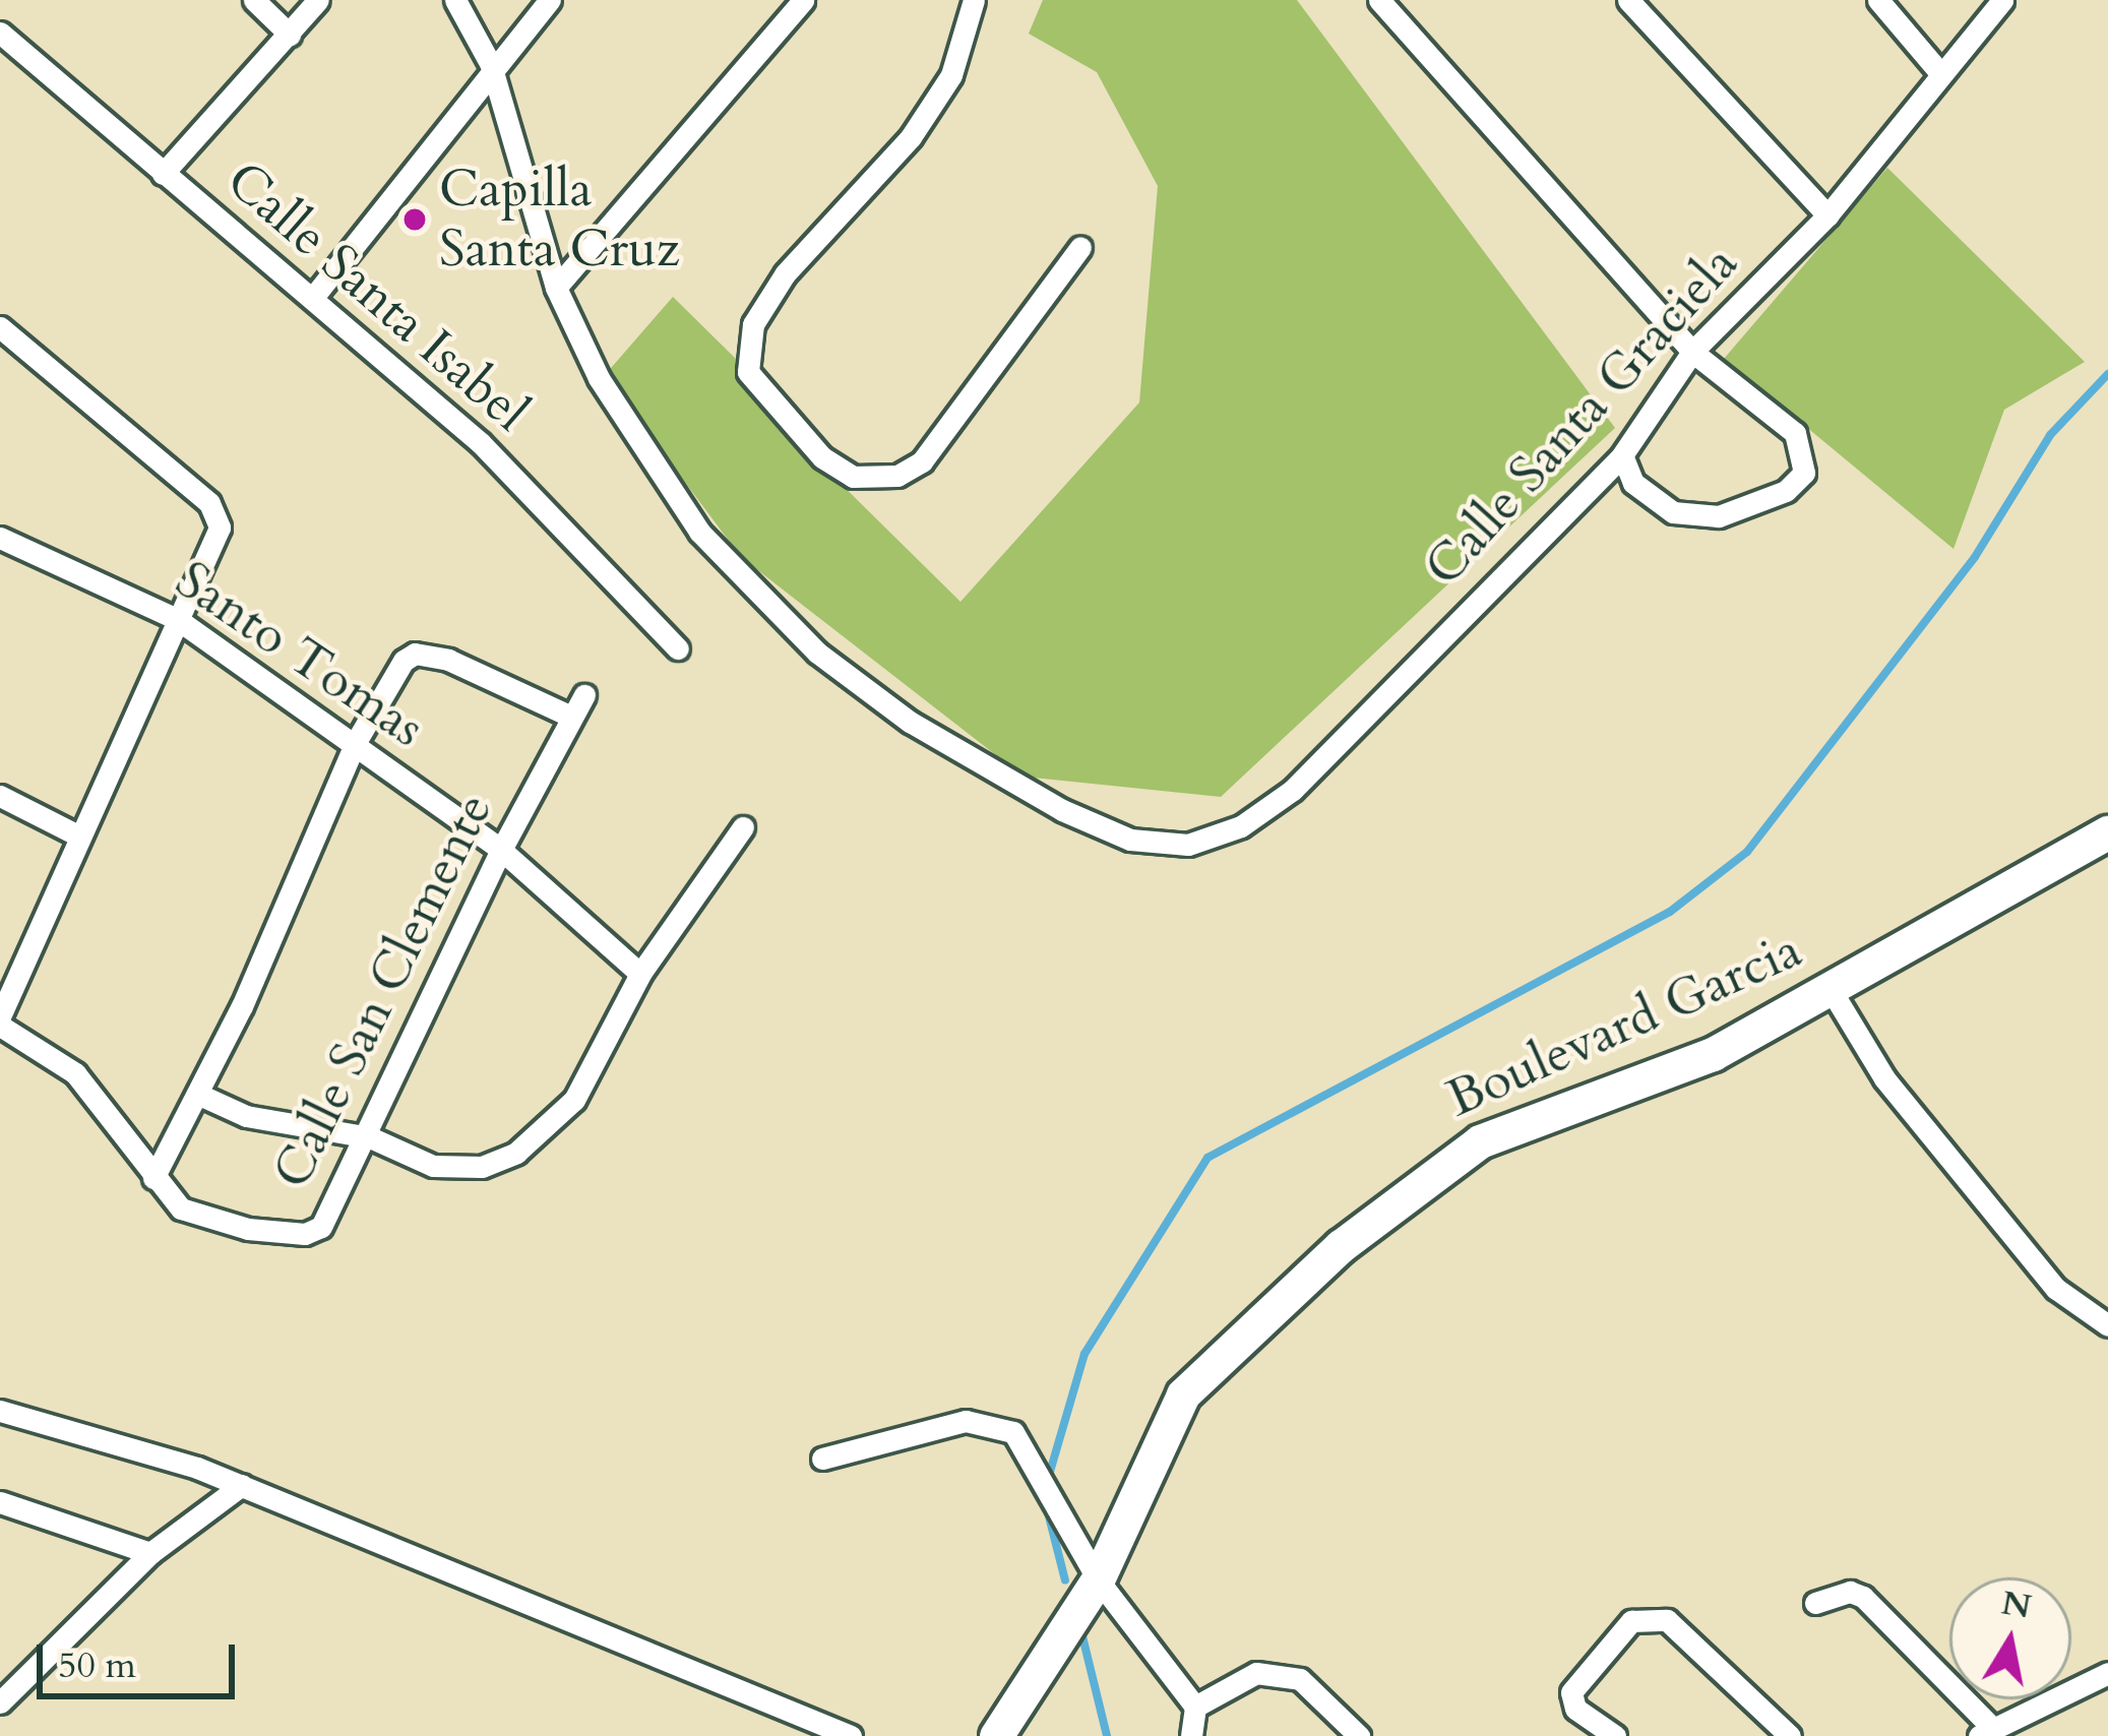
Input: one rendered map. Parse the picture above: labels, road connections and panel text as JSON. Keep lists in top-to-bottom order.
{
  "streets": {
    "main road": ["Boulevard Garcia"],
    "street": [
      "Calle Santa Isabel",
      "Calle Santa Graciela",
      "Santo Tomas",
      "Calle San Clemente"
    ]
  },
  "crossings": [
    ["Santo Tomas", "Calle San Clemente"]
  ],
  "places": ["Capilla Santa Cruz"],
  "scale_bar": "50 m",
  "north": "top"
}
